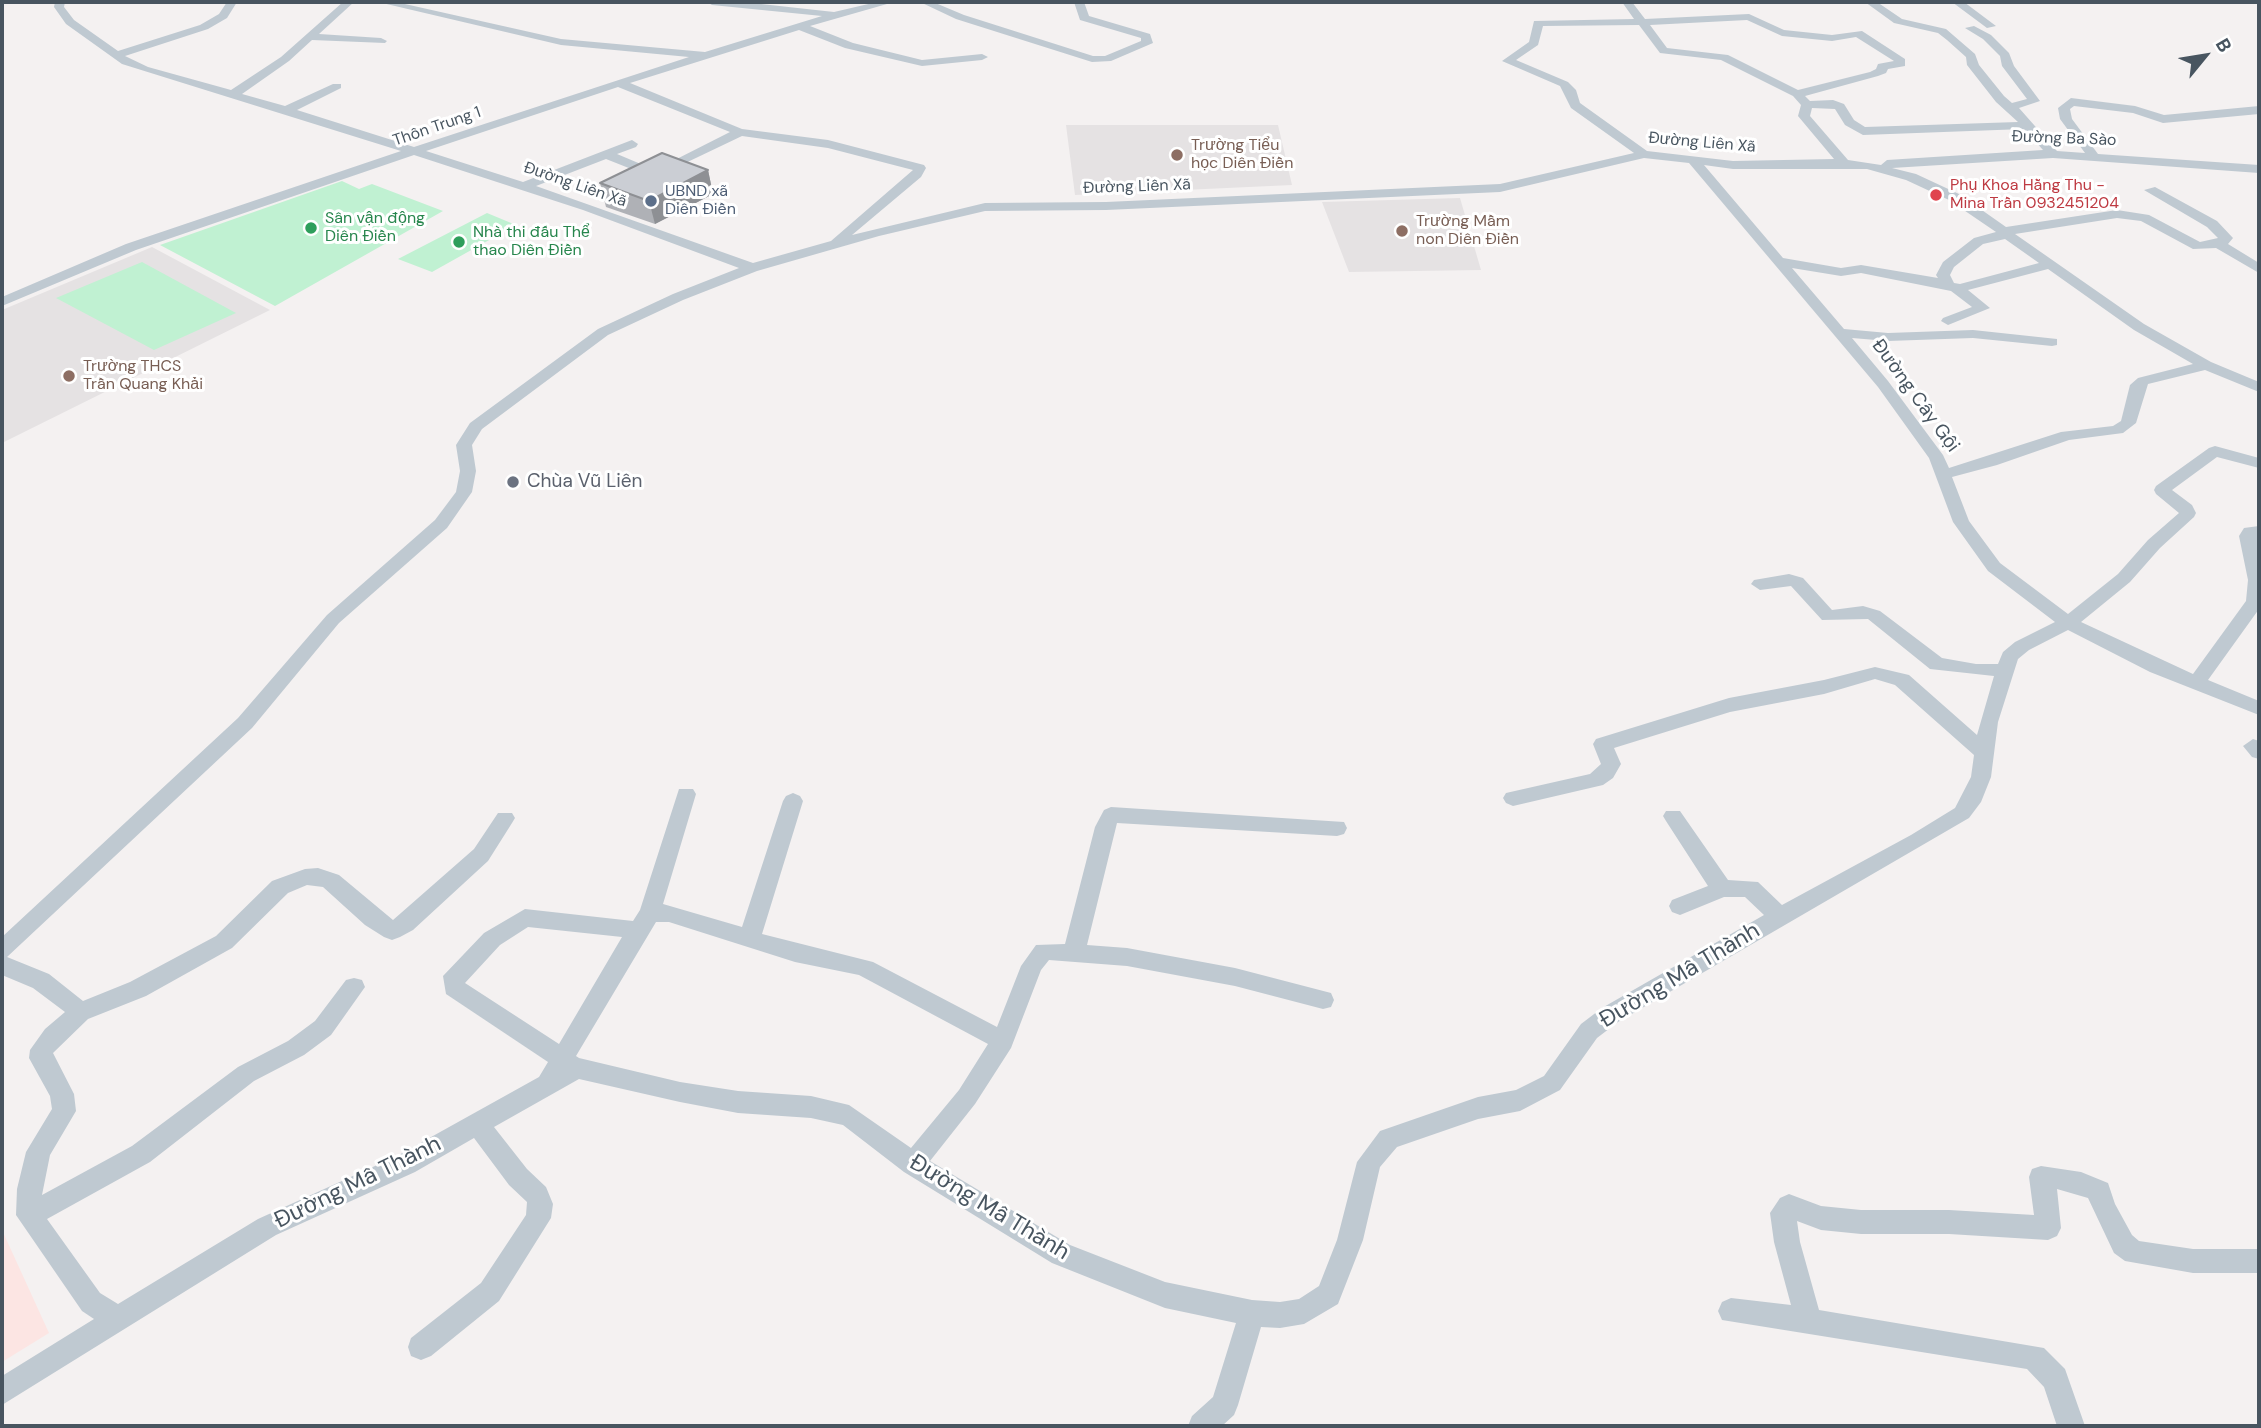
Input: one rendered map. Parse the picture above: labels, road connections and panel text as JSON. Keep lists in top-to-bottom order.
{
  "streets": {
    "street": [
      "Thôn Trung 1",
      "Đường Ba Sào",
      "Đường Liên Xã",
      "Đường Cây Gội",
      "Đường Mâ Thành"
    ]
  },
  "crossings": [
    ["Thôn Trung 1", "Đường Liên Xã"],
    ["Đường Ba Sào", "Đường Liên Xã"],
    ["Đường Liên Xã", "Đường Cây Gội"],
    ["Đường Cây Gội", "Đường Mâ Thành"]
  ],
  "places": [
    "Trường Tiểu học Diên Điền",
    "Phụ Khoa Hằng Thu - Mina Trần 0932451204",
    "UBND xã Diên Điền",
    "Sân vận động Diên Điền",
    "Trường Mầm non Diên Điền",
    "Nhà thi đấu Thể thao Diên Điền",
    "Trường THCS Trần Quang Khải",
    "Chùa Vũ Liên"
  ],
  "north": "top right"
}
